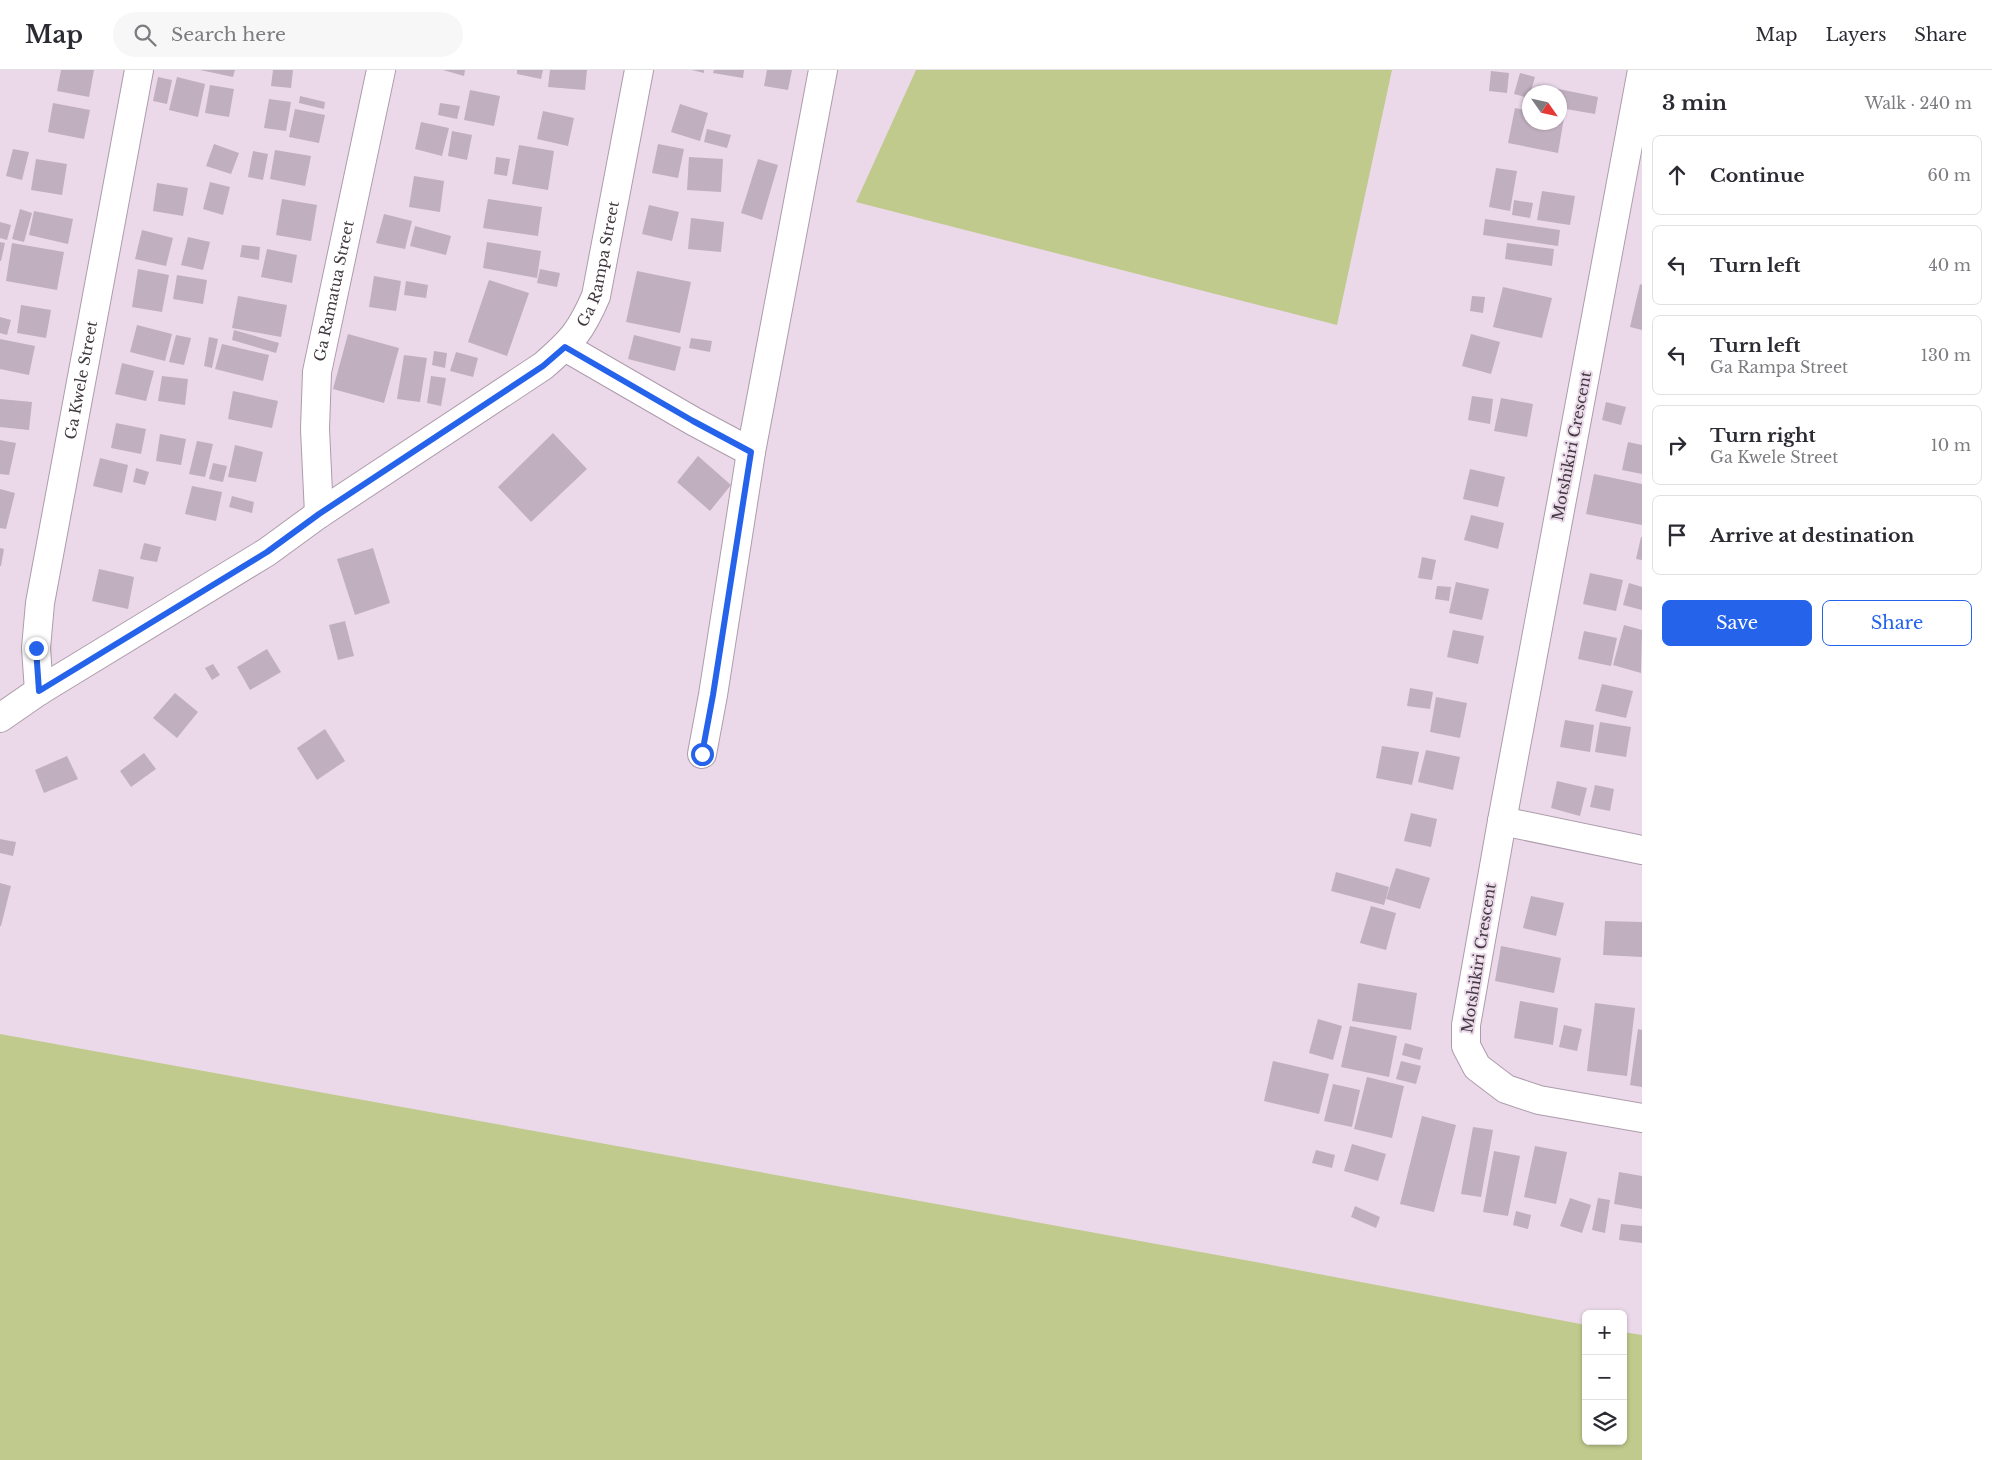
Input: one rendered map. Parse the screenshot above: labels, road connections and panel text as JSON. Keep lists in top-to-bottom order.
{
  "streets": {
    "street": [
      "Ga Rampa Street",
      "Ga Ramatua Street",
      "Ga Kwele Street",
      "Motshikiri Crescent"
    ]
  },
  "crossings": [
    ["Ga Rampa Street", "Ga Ramatua Street"],
    ["Ga Rampa Street", "Ga Kwele Street"]
  ],
  "north": "bottom right",
  "page": {
    "header": "Map",
    "search": "Search here",
    "nav": ["Map", "Layers", "Share"],
    "heading": ["3 min", "Walk · 240 m"],
    "list": [
      ["Continue", "60 m"],
      ["Turn left", "40 m"],
      ["Turn left", "Ga Rampa Street", "130 m"],
      ["Turn right", "Ga Kwele Street", "10 m"],
      "Arrive at destination"
    ],
    "buttons": ["Save", "Share"],
    "map_buttons": ["+", "−"]
  }
}
